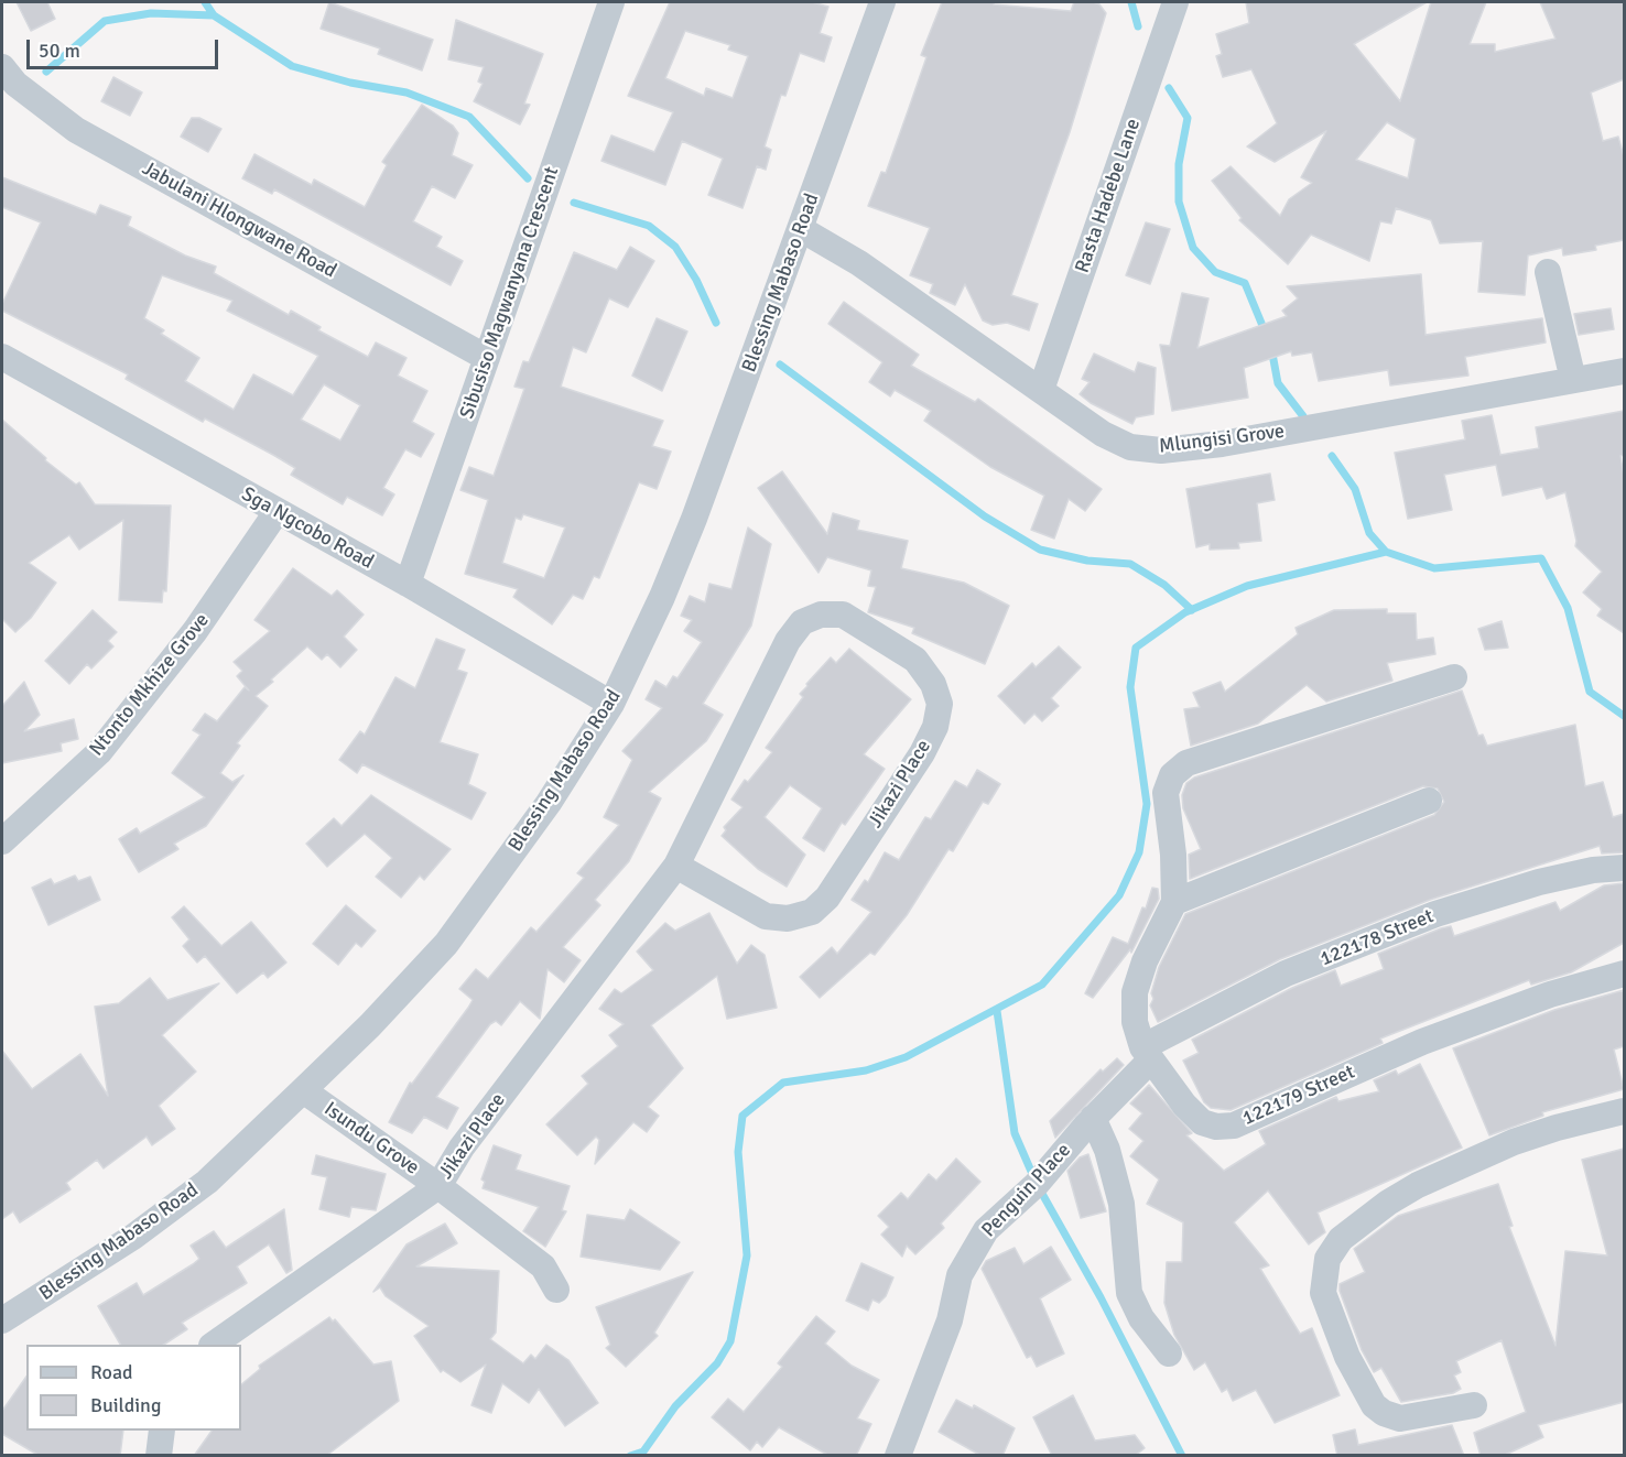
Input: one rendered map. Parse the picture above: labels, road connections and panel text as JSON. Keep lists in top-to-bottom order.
{
  "streets": {
    "street": [
      "Rasta Hadebe Lane",
      "Jabulani Hlongwane Road",
      "Blessing Mabaso Road",
      "Sibusiso Magwanyana Crescent",
      "Mlungisi Grove",
      "Sga Ngcobo Road",
      "Ntonto Mkhize Grove",
      "Jikazi Place",
      "122178 Street",
      "122179 Street",
      "Isundu Grove",
      "Penguin Place"
    ]
  },
  "crossings": [
    ["Rasta Hadebe Lane", "Mlungisi Grove"],
    ["Jabulani Hlongwane Road", "Sibusiso Magwanyana Crescent"],
    ["Blessing Mabaso Road", "Mlungisi Grove"],
    ["Blessing Mabaso Road", "Sga Ngcobo Road"],
    ["Blessing Mabaso Road", "Isundu Grove"],
    ["Sibusiso Magwanyana Crescent", "Sga Ngcobo Road"],
    ["Sga Ngcobo Road", "Ntonto Mkhize Grove"],
    ["Jikazi Place", "Isundu Grove"],
    ["122178 Street", "122179 Street"],
    ["122178 Street", "Penguin Place"],
    ["122179 Street", "Penguin Place"]
  ],
  "legend": ["Road", "Building"],
  "scale_bar": "50 m"
}
